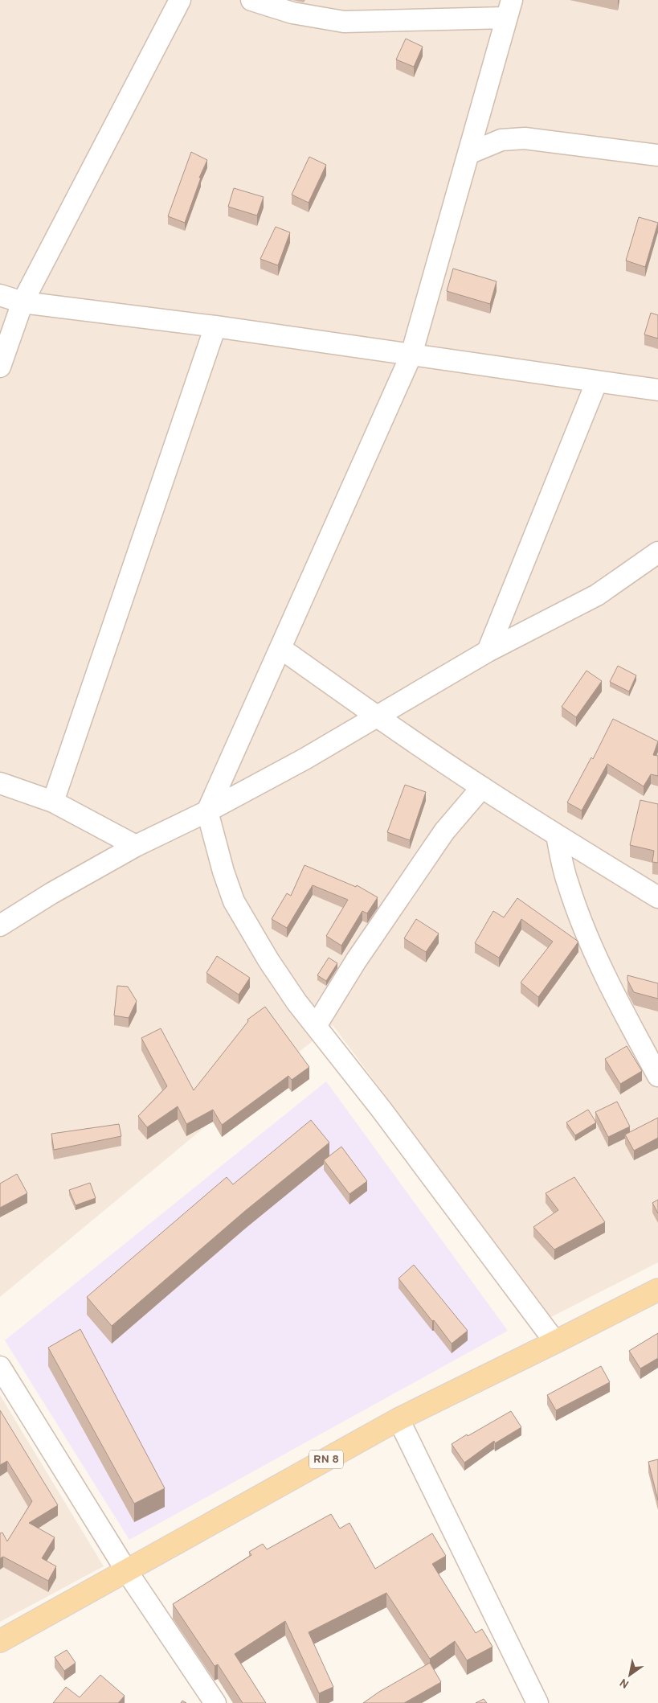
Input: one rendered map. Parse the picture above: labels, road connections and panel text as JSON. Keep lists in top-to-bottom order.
{
  "streets": {
    "main road": ["RN 8"]
  },
  "north": "bottom left"
}
